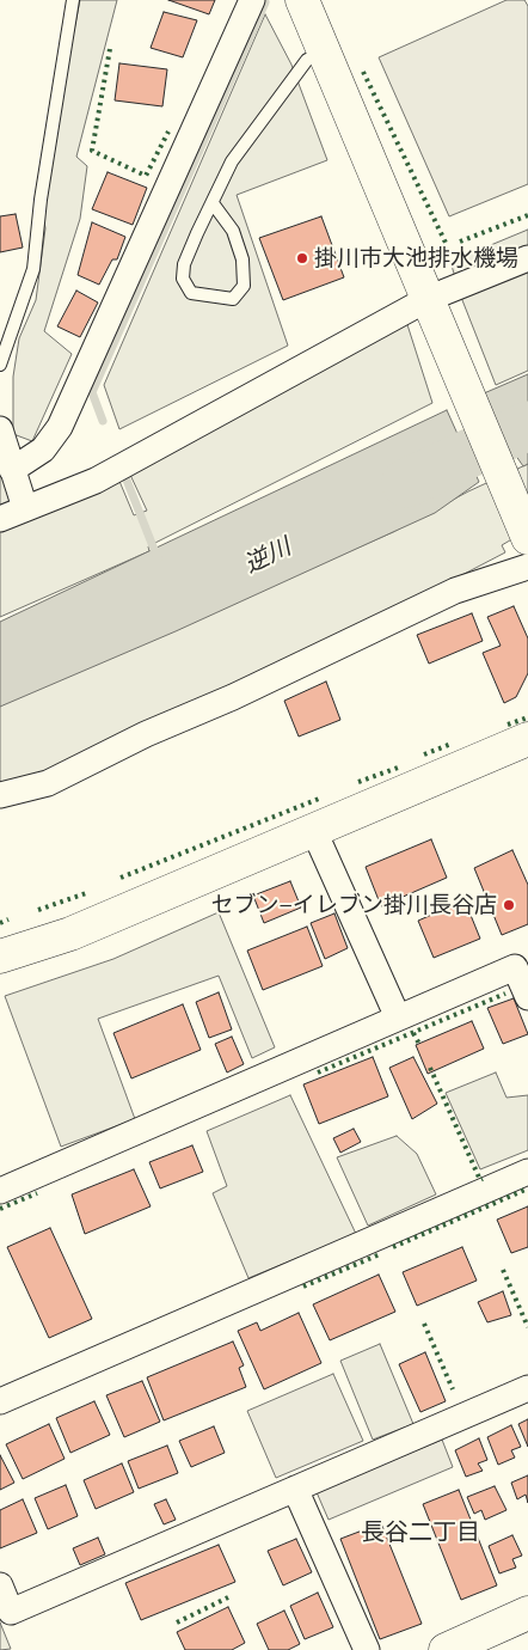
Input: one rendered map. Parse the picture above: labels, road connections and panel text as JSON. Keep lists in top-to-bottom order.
{
  "districts": ["長谷二丁目"],
  "water": ["逆川"],
  "places": ["掛川市大池排水機場", "セブン−イレブン掛川長谷店"]
}
